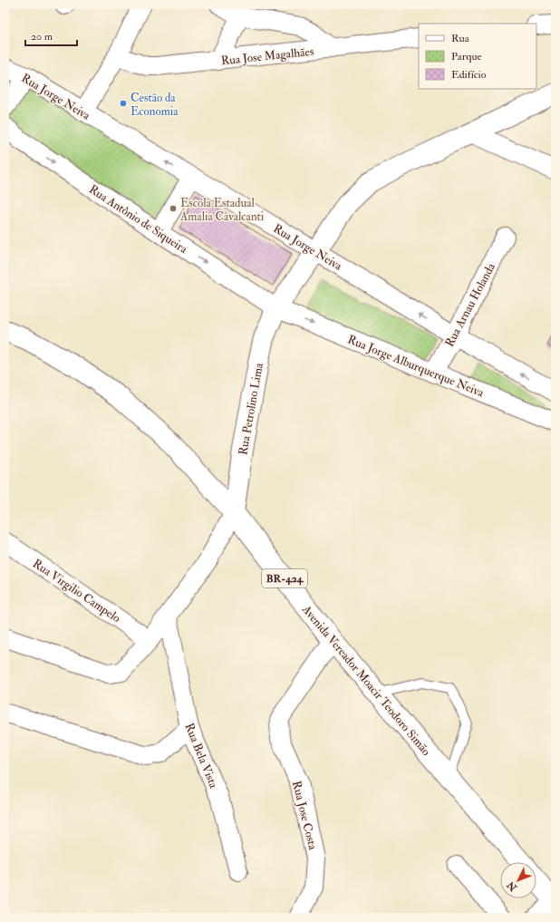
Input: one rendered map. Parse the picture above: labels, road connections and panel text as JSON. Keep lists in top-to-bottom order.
{
  "streets": {
    "main road": ["Rua Petrolino Lima", "BR-424", "Avenida Vereador Moacir Teodoro Simão"],
    "street": [
      "Rua Jose Magalhães",
      "Rua Jorge Neiva",
      "Rua Antônio de Siqueira",
      "Rua Arnau Holanda",
      "Rua Jorge Alburquerque Neiva",
      "Rua Virgilio Campelo",
      "Rua Bela Vista",
      "Rua Jose Costa"
    ]
  },
  "crossings": [
    ["Rua Jorge Neiva", "Rua Arnau Holanda"],
    ["Rua Jorge Neiva", "Rua Petrolino Lima"],
    ["Rua Antônio de Siqueira", "Rua Jorge Alburquerque Neiva"],
    ["Rua Antônio de Siqueira", "Rua Petrolino Lima"],
    ["Rua Arnau Holanda", "Rua Jorge Alburquerque Neiva"],
    ["Rua Jorge Alburquerque Neiva", "Rua Petrolino Lima"],
    ["Rua Petrolino Lima", "Avenida Vereador Moacir Teodoro Simão"],
    ["Avenida Vereador Moacir Teodoro Simão", "Rua Jose Costa"]
  ],
  "one_way": ["Rua Jorge Neiva", "Rua Antônio de Siqueira", "Rua Jorge Alburquerque Neiva"],
  "places": ["Cestão da Economia", "Escola Estadual Amalia Cavalcanti"],
  "legend": ["Rua", "Parque", "Edifício"],
  "scale_bar": "20 m",
  "north": "bottom left"
}
